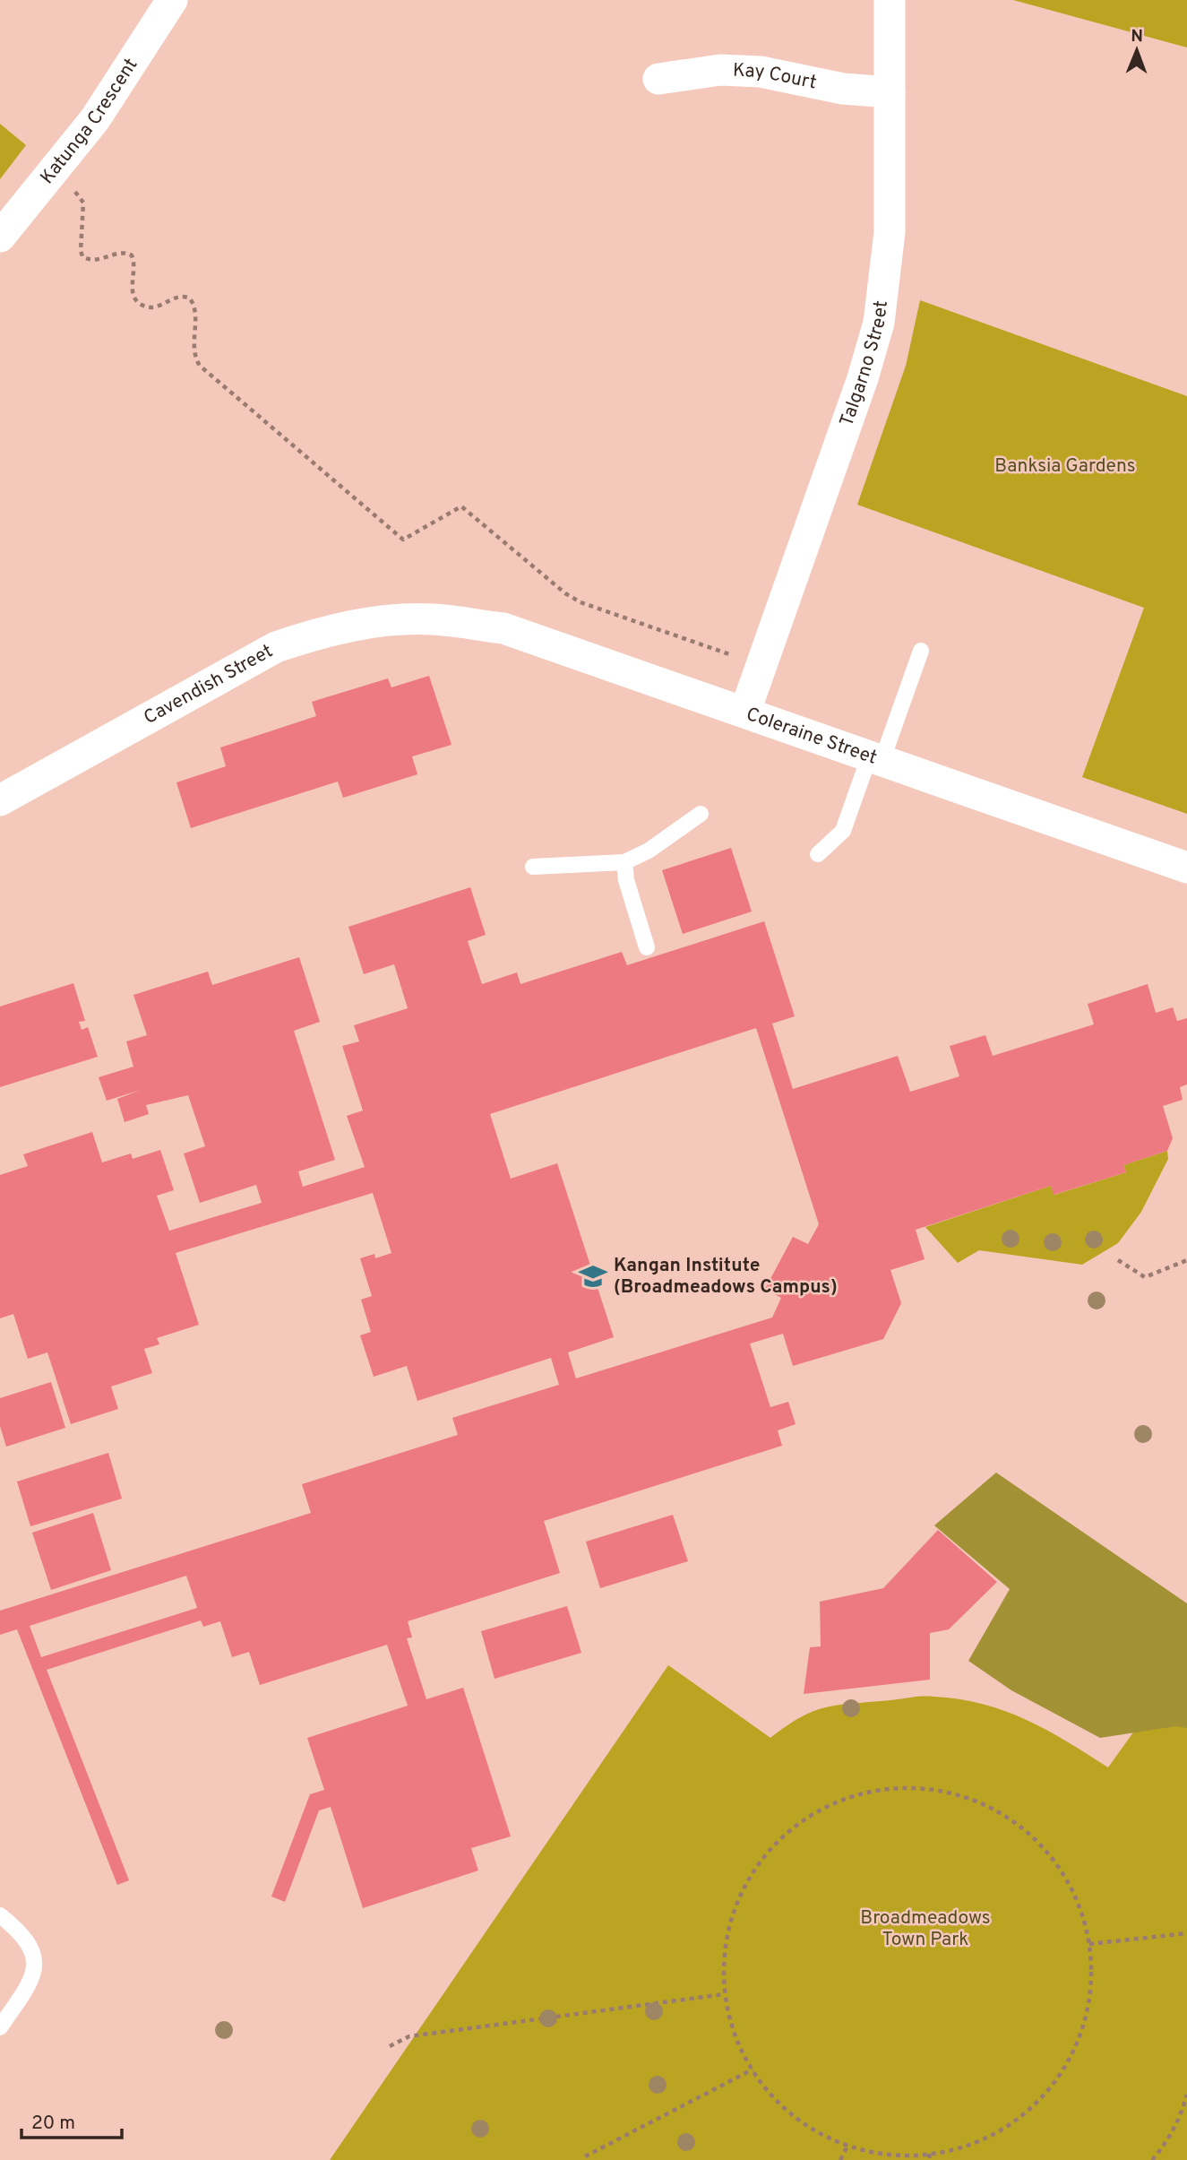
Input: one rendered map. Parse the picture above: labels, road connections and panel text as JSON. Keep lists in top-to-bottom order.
{
  "streets": {
    "street": [
      "Kay Court",
      "Katunga Crescent",
      "Talgarno Street",
      "Cavendish Street",
      "Coleraine Street"
    ]
  },
  "crossings": [
    ["Kay Court", "Talgarno Street"],
    ["Talgarno Street", "Coleraine Street"],
    ["Cavendish Street", "Coleraine Street"]
  ],
  "parks": ["Banksia Gardens", "Broadmeadows Town Park"],
  "places": {
    "school or university": ["Kangan Institute (Broadmeadows Campus)"]
  },
  "scale_bar": "20 m",
  "north": "top"
}
